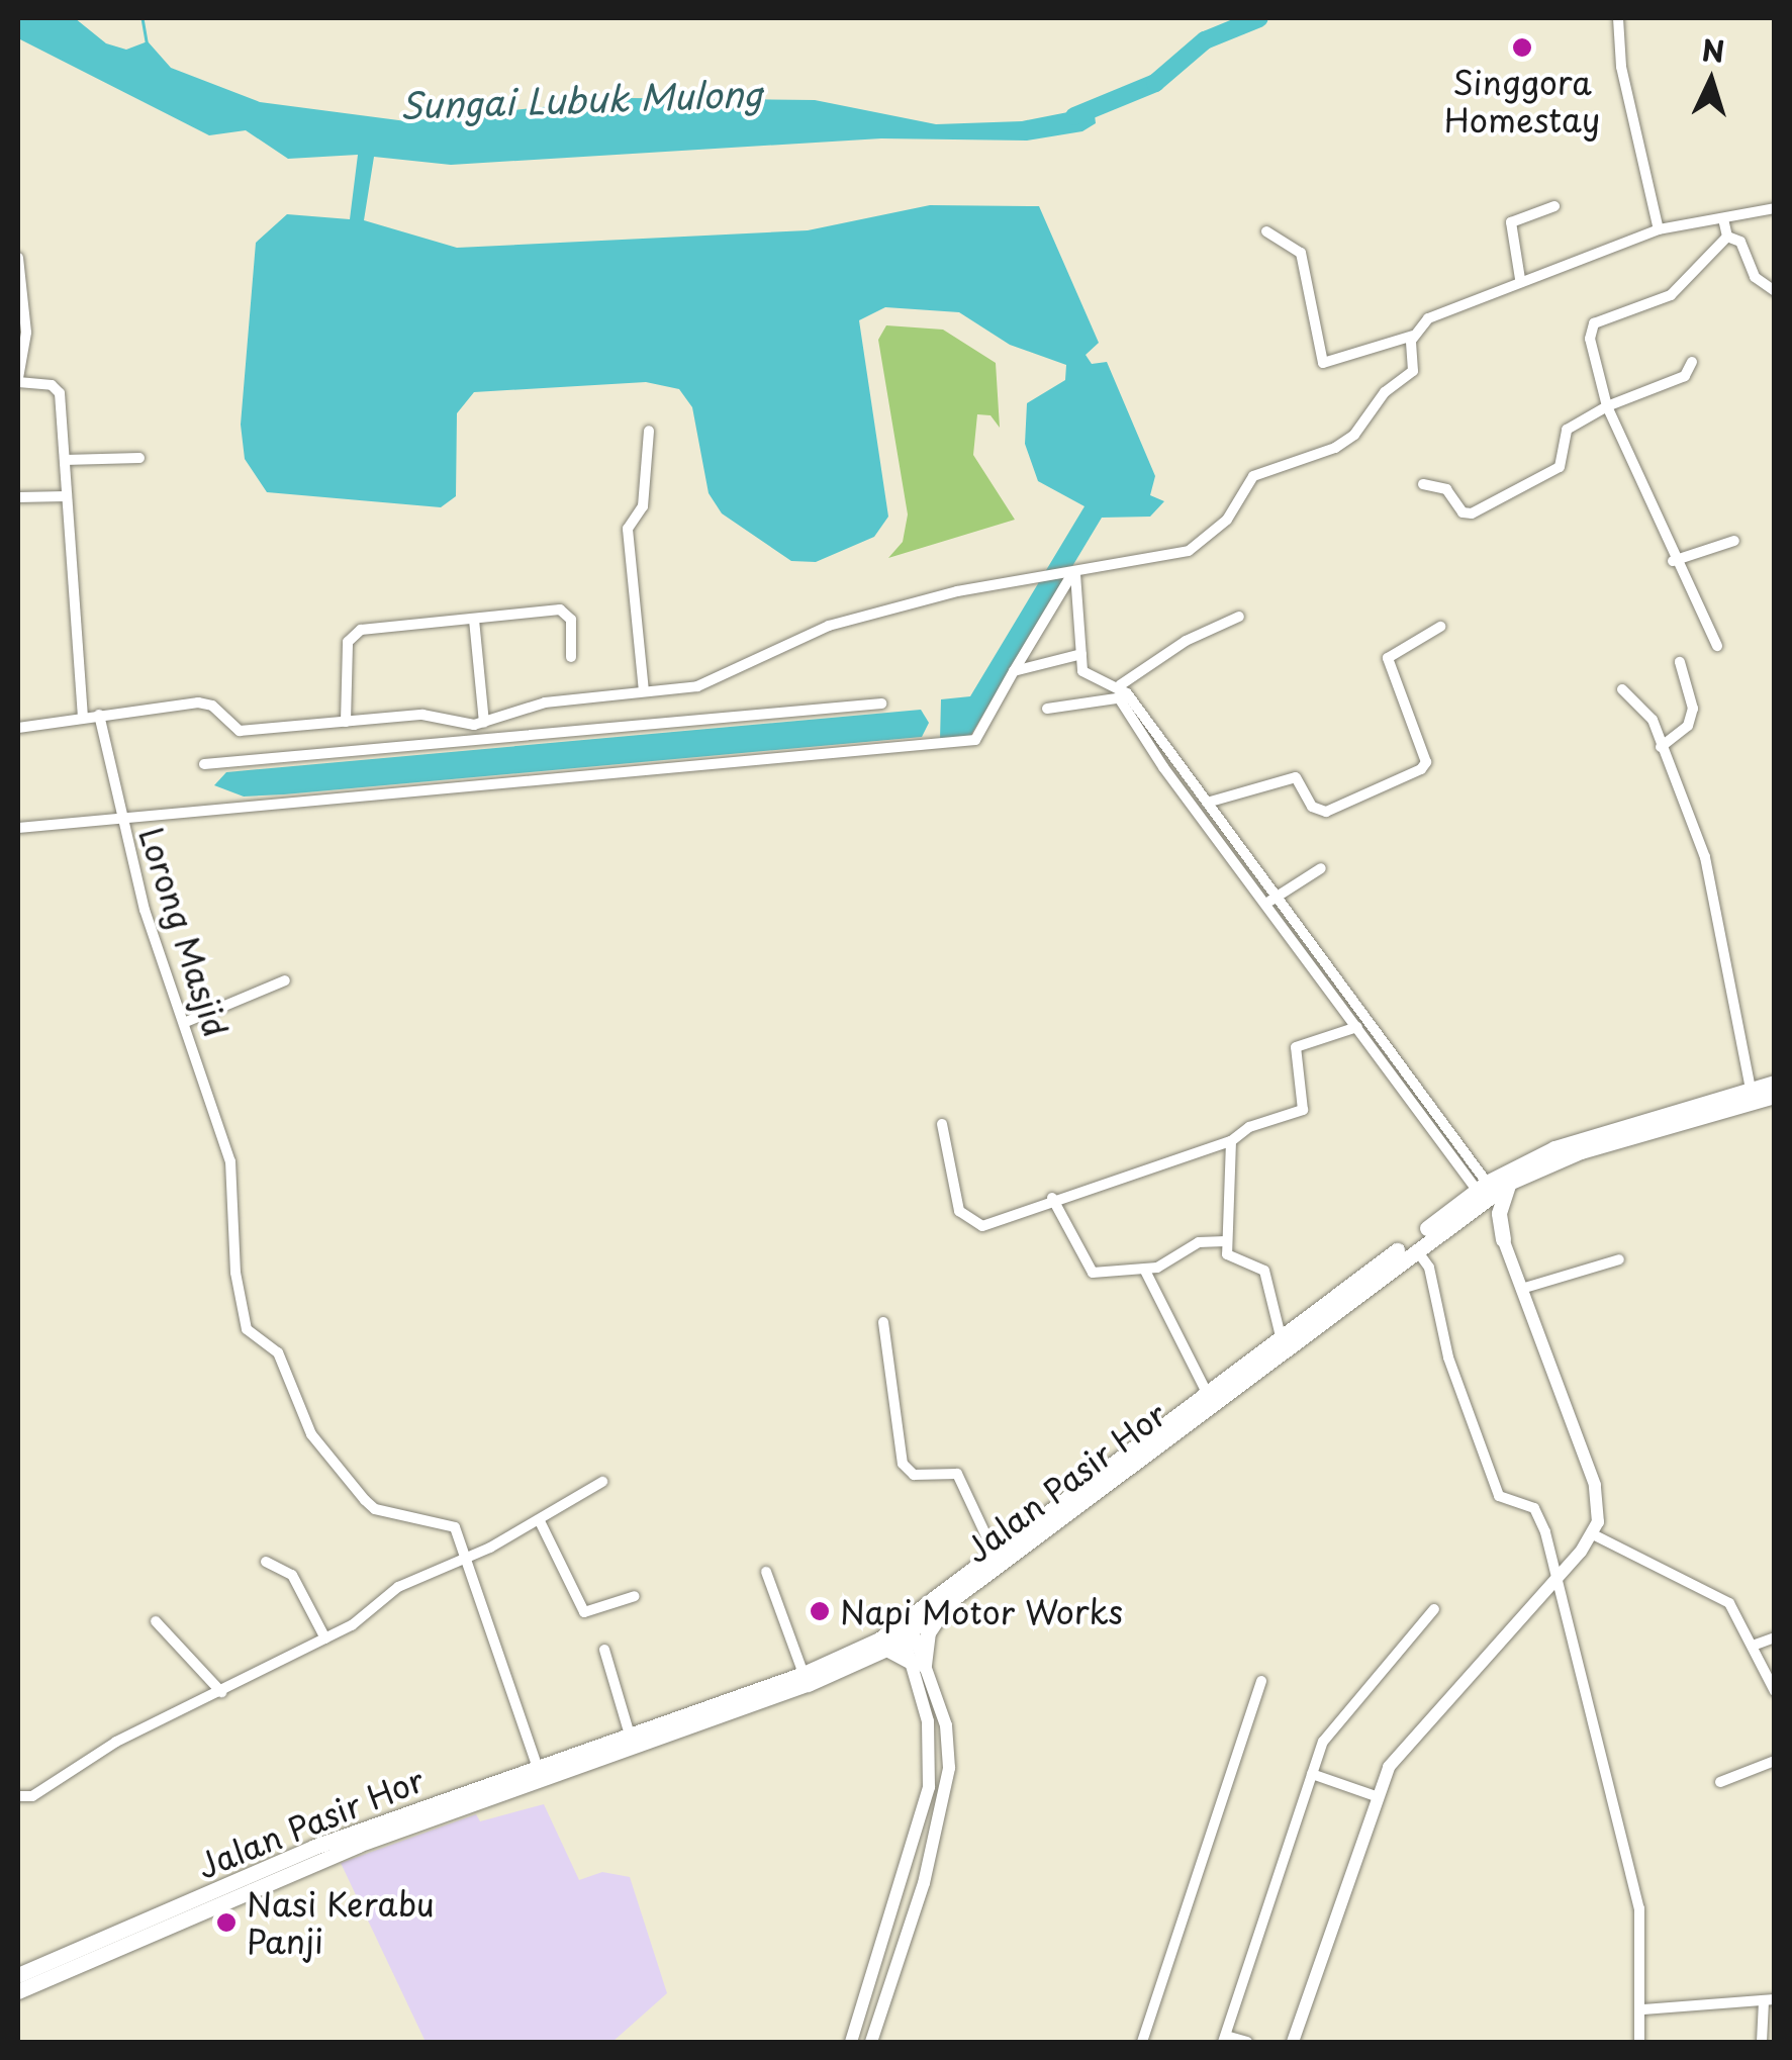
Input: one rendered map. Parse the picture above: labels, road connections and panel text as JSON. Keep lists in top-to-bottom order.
{
  "streets": {
    "main road": ["Jalan Pasir Hor"],
    "street": ["Lorong Masjid"]
  },
  "crossings": [
    ["Lorong Masjid", "Jalan Pasir Hor"]
  ],
  "water": ["Sungai Lubuk Mulong"],
  "places": ["Singgora Homestay", "Napi Motor Works", "Nasi Kerabu Panji"],
  "north": "top"
}
